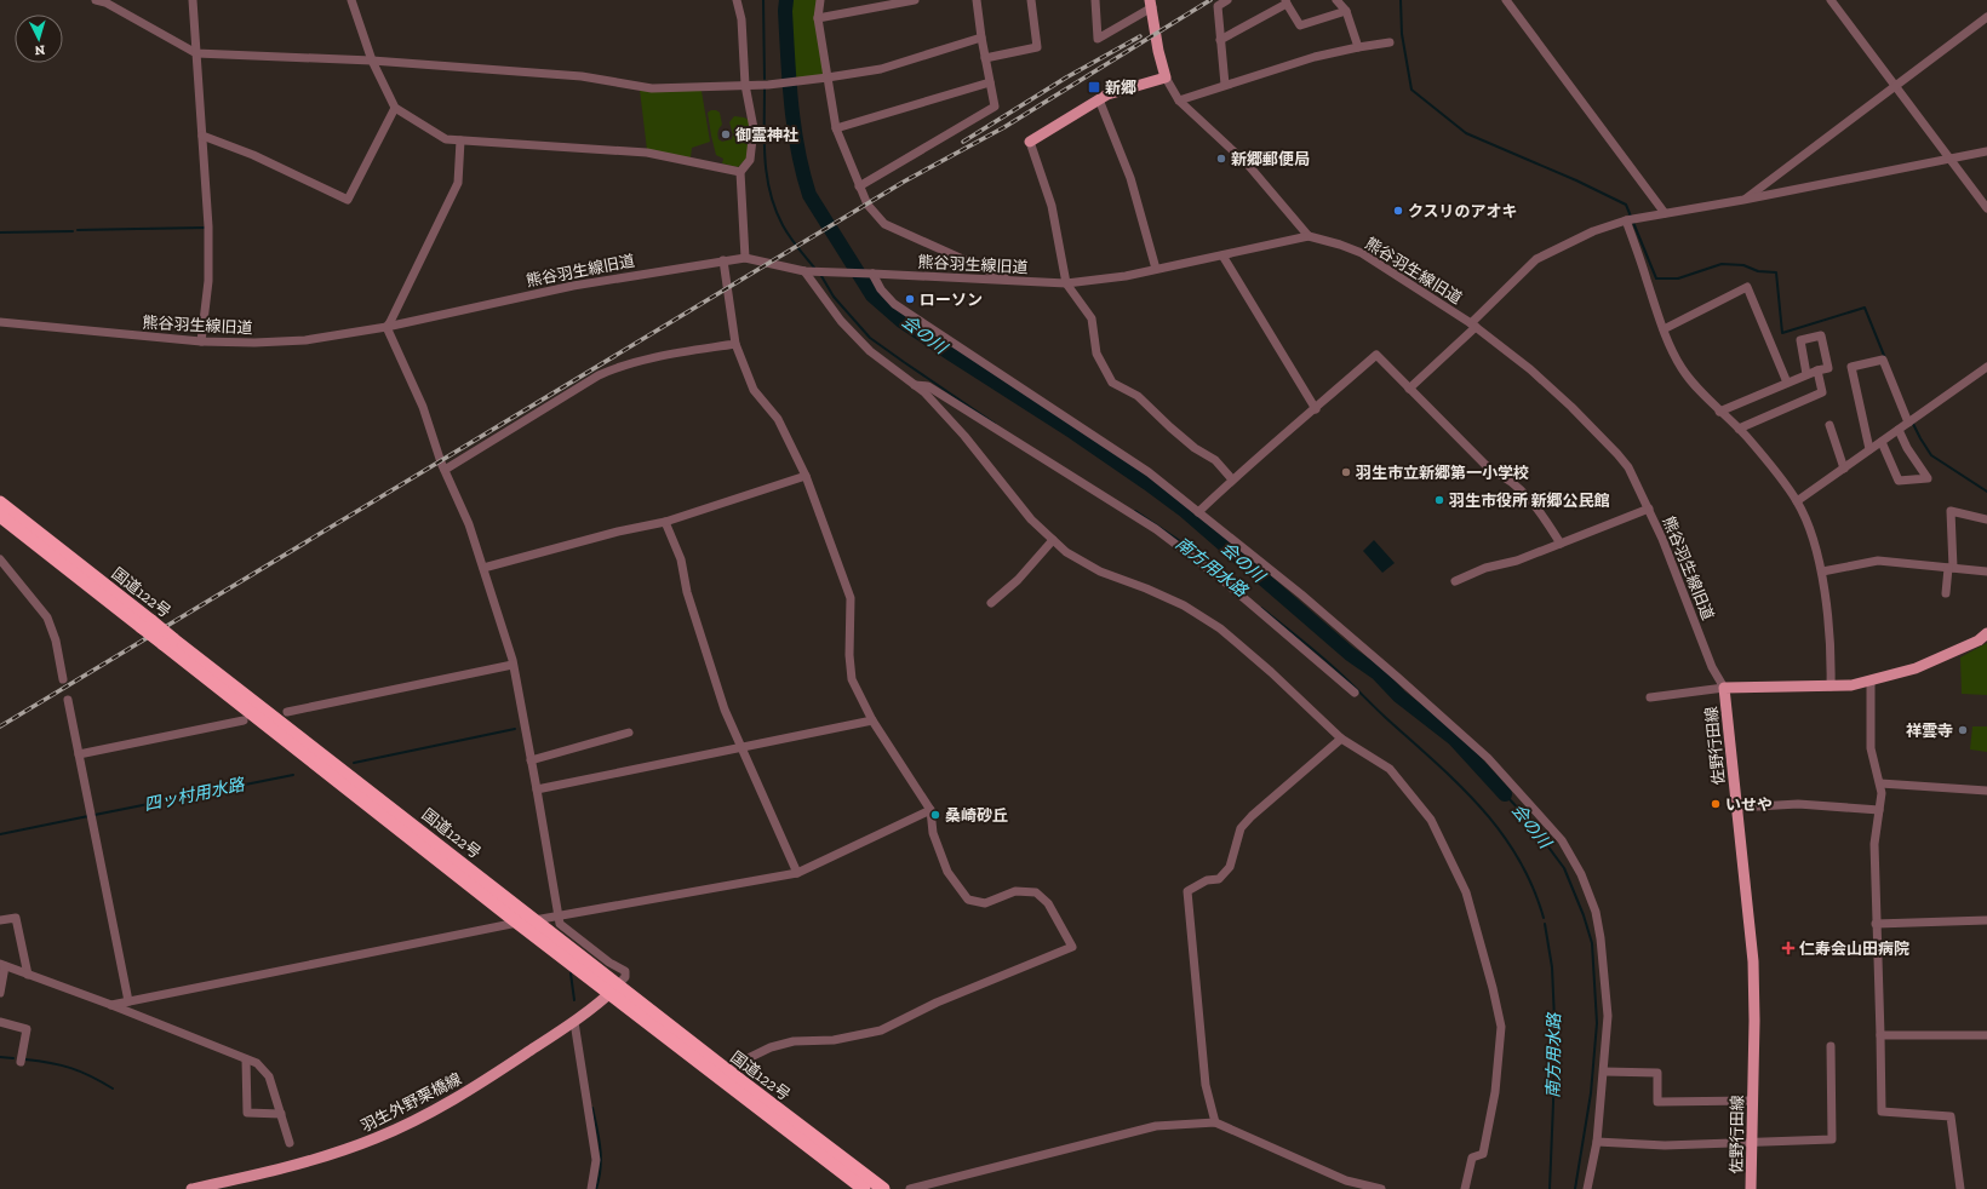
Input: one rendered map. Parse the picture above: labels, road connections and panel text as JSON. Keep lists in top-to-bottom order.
{
  "streets": {
    "highway": ["国道122号"],
    "main road": ["佐野行田線", "羽生外野栗橋線"],
    "street": ["熊谷羽生線旧道"]
  },
  "crossings": [
    ["熊谷羽生線旧道", "佐野行田線"],
    ["国道122号", "羽生外野栗橋線"]
  ],
  "water": ["会の川", "南方用水路", "四ッ村用水路"],
  "places": {
    "transit": ["新郷"],
    "other": [
      "御霊神社",
      "新郷郵便局",
      "クスリのアオキ",
      "ローソン",
      "羽生市立新郷第一小学校",
      "羽生市役所 新郷公民館",
      "祥雲寺",
      "いせや",
      "桑崎砂丘"
    ],
    "health": ["仁寿会山田病院"]
  },
  "north": "bottom"
}
